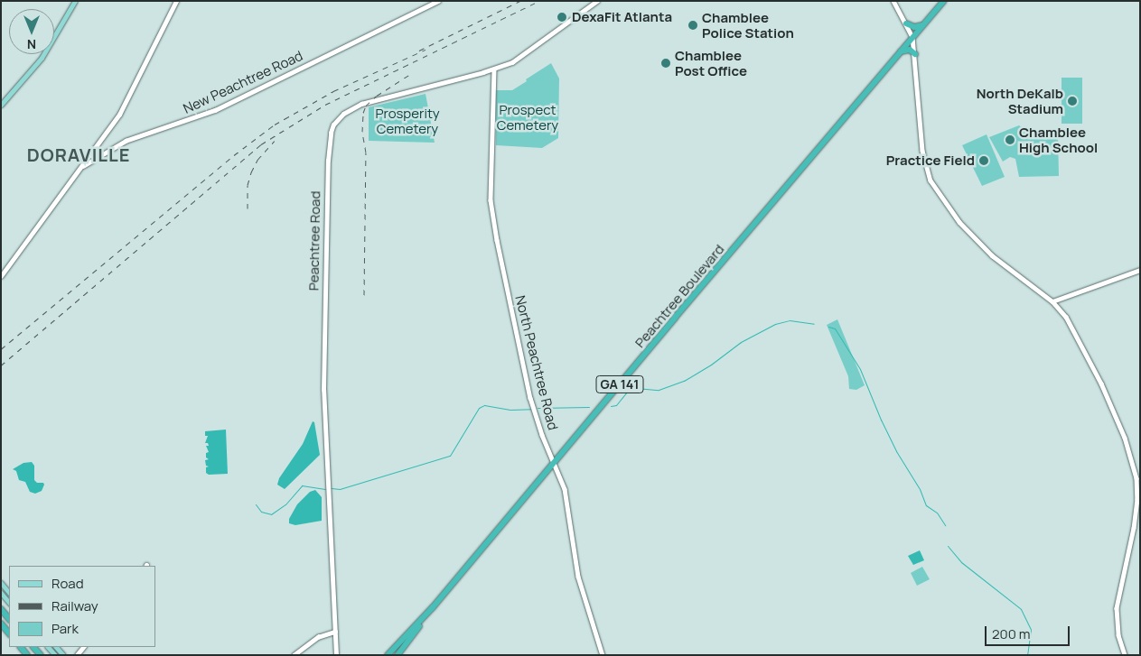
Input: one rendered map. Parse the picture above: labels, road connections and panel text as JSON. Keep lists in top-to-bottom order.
{
  "streets": {
    "highway": ["Peachtree Boulevard", "GA 141"],
    "street": ["New Peachtree Road", "Peachtree Road", "North Peachtree Road"]
  },
  "crossings": [
    ["Peachtree Road", "North Peachtree Road"],
    ["Peachtree Boulevard", "North Peachtree Road"]
  ],
  "districts": ["DORAVILLE"],
  "parks": ["Prospect Cemetery", "Prosperity Cemetery"],
  "places": [
    "DexaFit Atlanta",
    "Chamblee Police Station",
    "Chamblee Post Office",
    "North DeKalb Stadium",
    "Chamblee High School",
    "Practice Field"
  ],
  "legend": ["Road", "Railway", "Park"],
  "scale_bar": "200 m",
  "north": "bottom"
}
